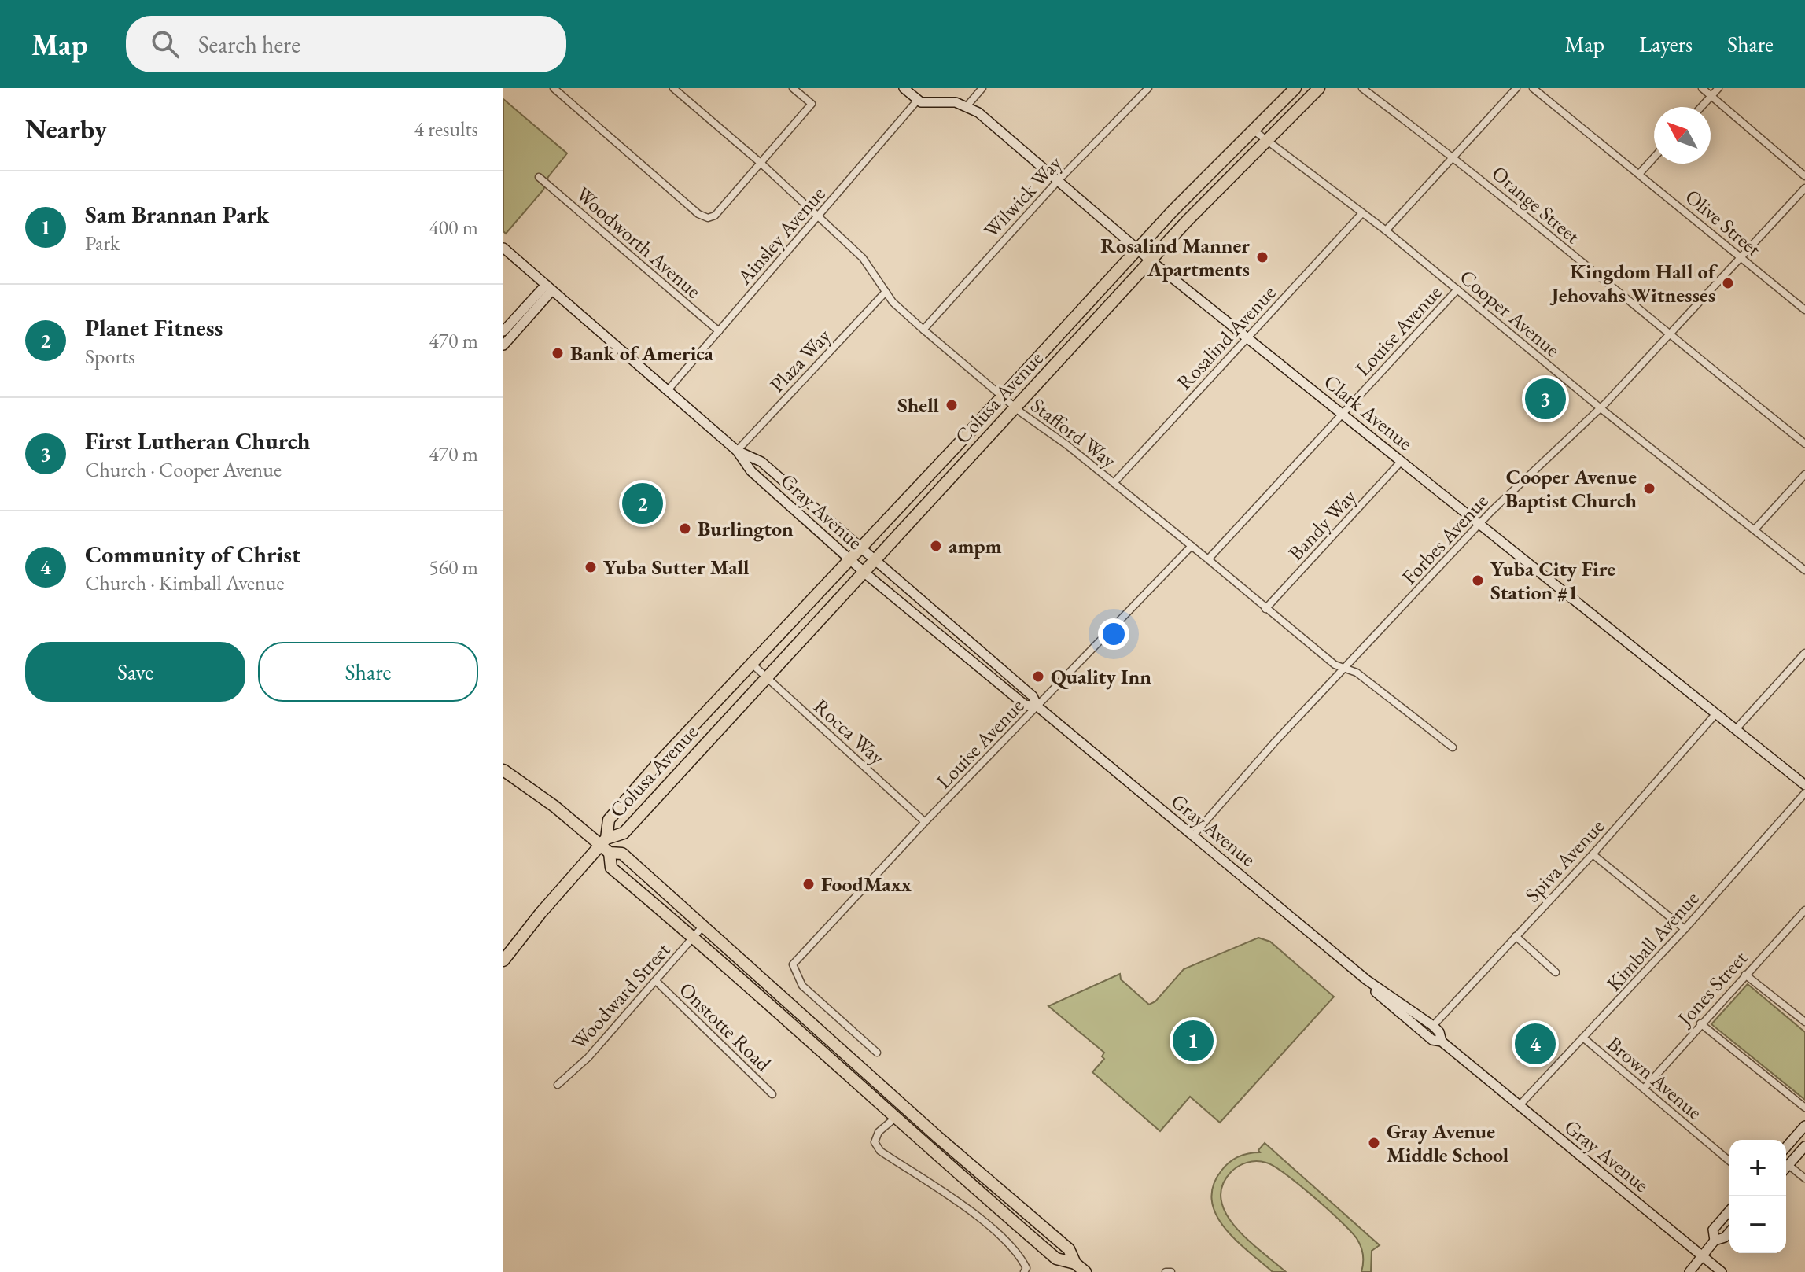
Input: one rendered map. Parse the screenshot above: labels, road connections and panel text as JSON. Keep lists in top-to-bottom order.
{
  "streets": {
    "highway": ["Colusa Avenue"],
    "main road": ["Clark Avenue", "Gray Avenue"],
    "street": [
      "Wilwick Way",
      "Orange Street",
      "Olive Street",
      "Ainsley Avenue",
      "Woodworth Avenue",
      "Cooper Avenue",
      "Louise Avenue",
      "Rosalind Avenue",
      "Plaza Way",
      "Stafford Way",
      "Bandy Way",
      "Forbes Avenue",
      "Rocca Way",
      "Spiva Avenue",
      "Kimball Avenue",
      "Jones Street",
      "Woodward Street",
      "Onstotte Road",
      "Brown Avenue"
    ]
  },
  "crossings": [
    ["Wilwick Way", "Clark Avenue"],
    ["Wilwick Way", "Stafford Way"],
    ["Orange Street", "Forbes Avenue"],
    ["Olive Street", "Forbes Avenue"],
    ["Ainsley Avenue", "Woodworth Avenue"],
    ["Ainsley Avenue", "Stafford Way"],
    ["Ainsley Avenue", "Gray Avenue"],
    ["Cooper Avenue", "Louise Avenue"],
    ["Cooper Avenue", "Rosalind Avenue"],
    ["Cooper Avenue", "Colusa Avenue"],
    ["Cooper Avenue", "Forbes Avenue"],
    ["Louise Avenue", "Clark Avenue"],
    ["Louise Avenue", "Stafford Way"],
    ["Louise Avenue", "Gray Avenue"],
    ["Louise Avenue", "Rocca Way"],
    ["Rosalind Avenue", "Clark Avenue"],
    ["Rosalind Avenue", "Stafford Way"],
    ["Plaza Way", "Stafford Way"],
    ["Plaza Way", "Gray Avenue"],
    ["Colusa Avenue", "Clark Avenue"],
    ["Colusa Avenue", "Stafford Way"],
    ["Colusa Avenue", "Gray Avenue"],
    ["Colusa Avenue", "Rocca Way"],
    ["Clark Avenue", "Bandy Way"],
    ["Clark Avenue", "Forbes Avenue"],
    ["Clark Avenue", "Spiva Avenue"],
    ["Stafford Way", "Bandy Way"],
    ["Stafford Way", "Forbes Avenue"],
    ["Gray Avenue", "Forbes Avenue"],
    ["Gray Avenue", "Spiva Avenue"],
    ["Gray Avenue", "Kimball Avenue"],
    ["Kimball Avenue", "Brown Avenue"],
    ["Jones Street", "Brown Avenue"],
    ["Woodward Street", "Onstotte Road"]
  ],
  "places": [
    "Rosalind Manner Apartments",
    "Kingdom Hall of Jehovahs Witnesses",
    "Bank of America",
    "Shell",
    "Cooper Avenue Baptist Church",
    "Burlington",
    "ampm",
    "Yuba Sutter Mall",
    "Yuba City Fire Station #1",
    "Quality Inn",
    "FoodMaxx",
    "Gray Avenue Middle School"
  ],
  "north": "top left",
  "page": {
    "header": "Map",
    "search": "Search here",
    "nav": ["Map", "Layers", "Share"],
    "heading": ["Nearby", "4 results"],
    "list": [
      {
        "mark": "1",
        "name": "Sam Brannan Park",
        "note": "Park",
        "value": "400 m"
      },
      {
        "mark": "2",
        "name": "Planet Fitness",
        "note": "Sports",
        "value": "470 m"
      },
      {
        "mark": "3",
        "name": "First Lutheran Church",
        "note": "Church · Cooper Avenue",
        "value": "470 m"
      },
      {
        "mark": "4",
        "name": "Community of Christ",
        "note": "Church · Kimball Avenue",
        "value": "560 m"
      }
    ],
    "pins": [
      "3",
      "2",
      "1",
      "4"
    ],
    "buttons": ["Save", "Share"],
    "map_buttons": ["+", "−"]
  }
}
